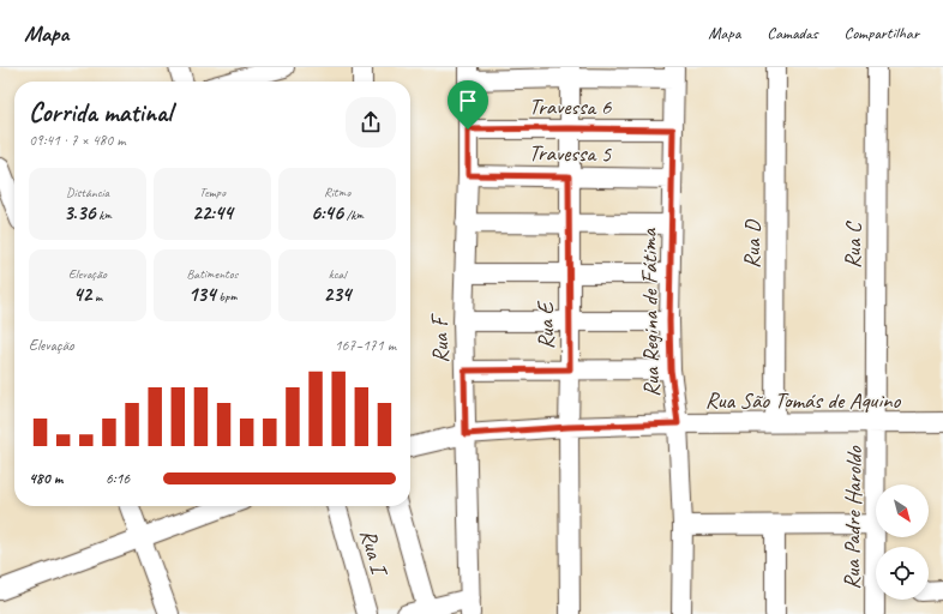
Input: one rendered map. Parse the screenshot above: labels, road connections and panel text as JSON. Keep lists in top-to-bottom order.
{
  "streets": {
    "street": [
      "Travessa 6",
      "Travessa 5",
      "Rua D",
      "Rua C",
      "Rua Regina de Fátima",
      "Rua E",
      "Rua F",
      "Rua São Tomás de Aquino",
      "Rua Padre Haroldo",
      "Rua I"
    ]
  },
  "crossings": [
    ["Travessa 6", "Rua Regina de Fátima"],
    ["Travessa 6", "Rua E"],
    ["Travessa 6", "Rua F"],
    ["Travessa 5", "Rua Regina de Fátima"],
    ["Travessa 5", "Rua E"],
    ["Travessa 5", "Rua F"],
    ["Rua D", "Rua São Tomás de Aquino"],
    ["Rua C", "Rua São Tomás de Aquino"],
    ["Rua C", "Rua Padre Haroldo"],
    ["Rua Regina de Fátima", "Rua São Tomás de Aquino"],
    ["Rua E", "Rua São Tomás de Aquino"],
    ["Rua F", "Rua São Tomás de Aquino"],
    ["Rua São Tomás de Aquino", "Rua Padre Haroldo"]
  ],
  "north": "bottom right",
  "page": {
    "header": "Mapa",
    "nav": ["Mapa", "Camadas", "Compartilhar"],
    "heading": ["Corrida matinal", "09:41 · 7 × 480 m"],
    "stats": [
      ["Distância", "3.36 km"],
      ["Tempo", "22:44"],
      ["Ritmo", "6:46 /km"],
      ["Elevação", "42 m"],
      ["Batimentos", "134 bpm"],
      ["kcal", "234"]
    ],
    "chart": ["Elevação", "167–171 m"],
    "list": [
      {
        "name": "480 m",
        "note": "6:16"
      }
    ]
  }
}
